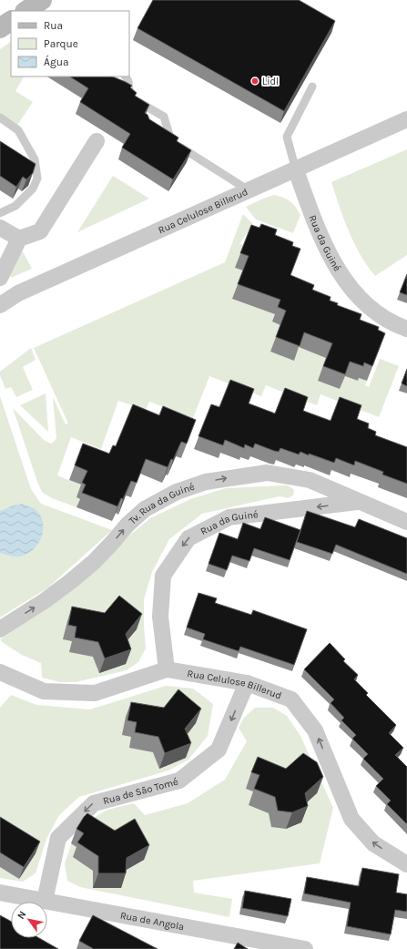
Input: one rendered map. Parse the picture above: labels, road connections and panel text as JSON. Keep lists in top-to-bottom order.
{
  "streets": {
    "street": [
      "Rua Celulose Billerud",
      "Rua da Guiné",
      "Tv. Rua da Guiné",
      "Rua de São Tomé",
      "Rua de Angola"
    ]
  },
  "crossings": [
    ["Rua Celulose Billerud", "Rua da Guiné"],
    ["Rua Celulose Billerud", "Rua de São Tomé"],
    ["Rua da Guiné", "Tv. Rua da Guiné"],
    ["Rua de São Tomé", "Rua de Angola"]
  ],
  "one_way": ["Rua da Guiné", "Tv. Rua da Guiné", "Rua de São Tomé"],
  "places": ["Lidl"],
  "legend": ["Rua", "Parque", "Água"],
  "north": "top left"
}
